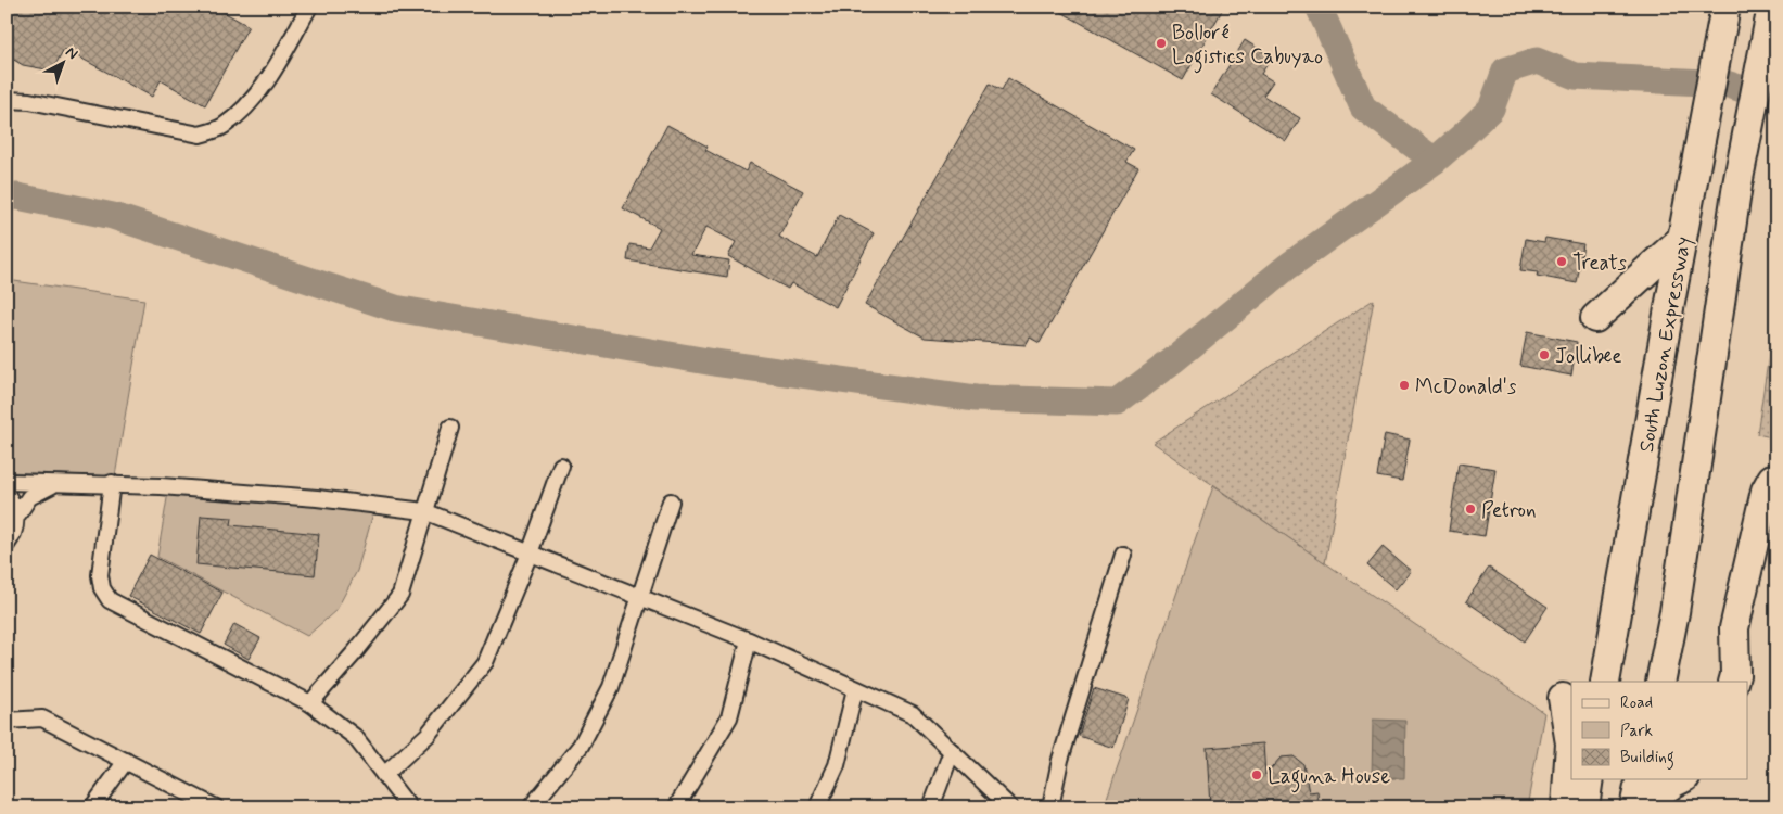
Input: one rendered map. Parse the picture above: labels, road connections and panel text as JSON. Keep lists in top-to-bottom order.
{
  "streets": {
    "highway": ["South Luzon Expressway"]
  },
  "places": [
    "Bolloré Logistics Cabuyao",
    "Treats",
    "Jollibee",
    "McDonald's",
    "Petron",
    "Laguna House"
  ],
  "legend": ["Road", "Park", "Building"],
  "north": "top right"
}
